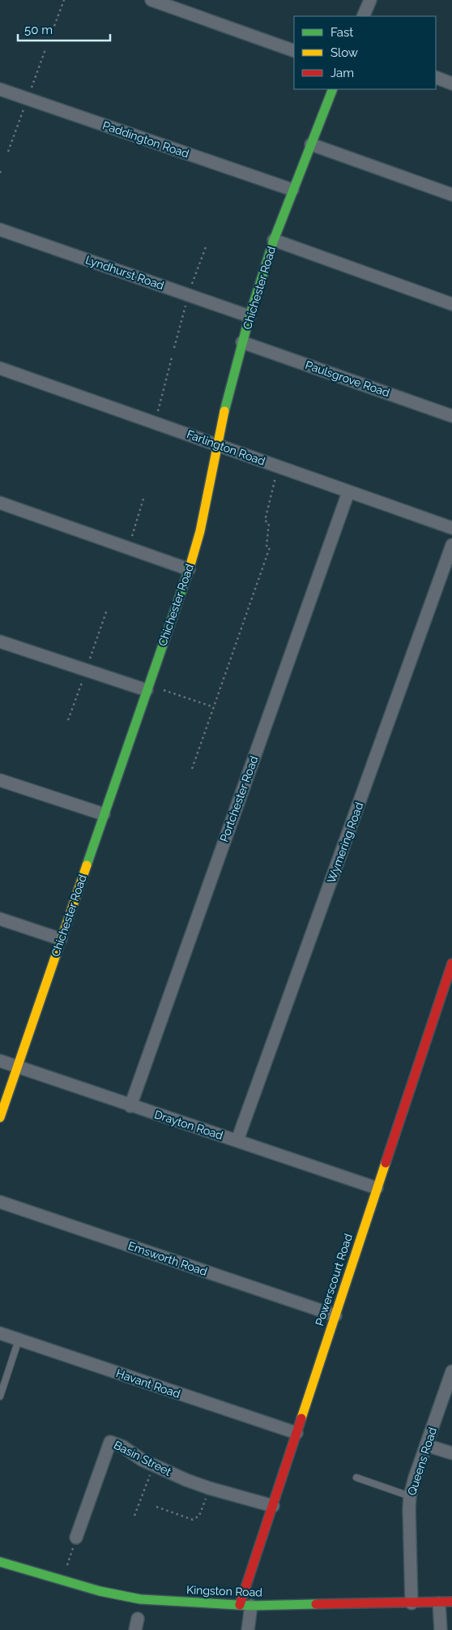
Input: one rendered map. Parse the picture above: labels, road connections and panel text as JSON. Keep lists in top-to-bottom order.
{
  "streets": {
    "street": [
      "Paddington Road",
      "Lyndhurst Road",
      "Chichester Road",
      "Paulsgrove Road",
      "Farlington Road",
      "Portchester Road",
      "Wymering Road",
      "Drayton Road",
      "Emsworth Road",
      "Powerscourt Road",
      "Havant Road",
      "Basin Street",
      "Queens Road",
      "Kingston Road"
    ]
  },
  "crossings": [
    ["Paddington Road", "Chichester Road"],
    ["Lyndhurst Road", "Chichester Road"],
    ["Chichester Road", "Paulsgrove Road"],
    ["Chichester Road", "Farlington Road"],
    ["Chichester Road", "Drayton Road"],
    ["Farlington Road", "Portchester Road"],
    ["Portchester Road", "Drayton Road"],
    ["Wymering Road", "Drayton Road"],
    ["Drayton Road", "Powerscourt Road"],
    ["Emsworth Road", "Powerscourt Road"],
    ["Powerscourt Road", "Havant Road"],
    ["Powerscourt Road", "Basin Street"],
    ["Powerscourt Road", "Kingston Road"],
    ["Queens Road", "Kingston Road"]
  ],
  "legend": ["Fast", "Slow", "Jam"],
  "scale_bar": "50 m"
}
